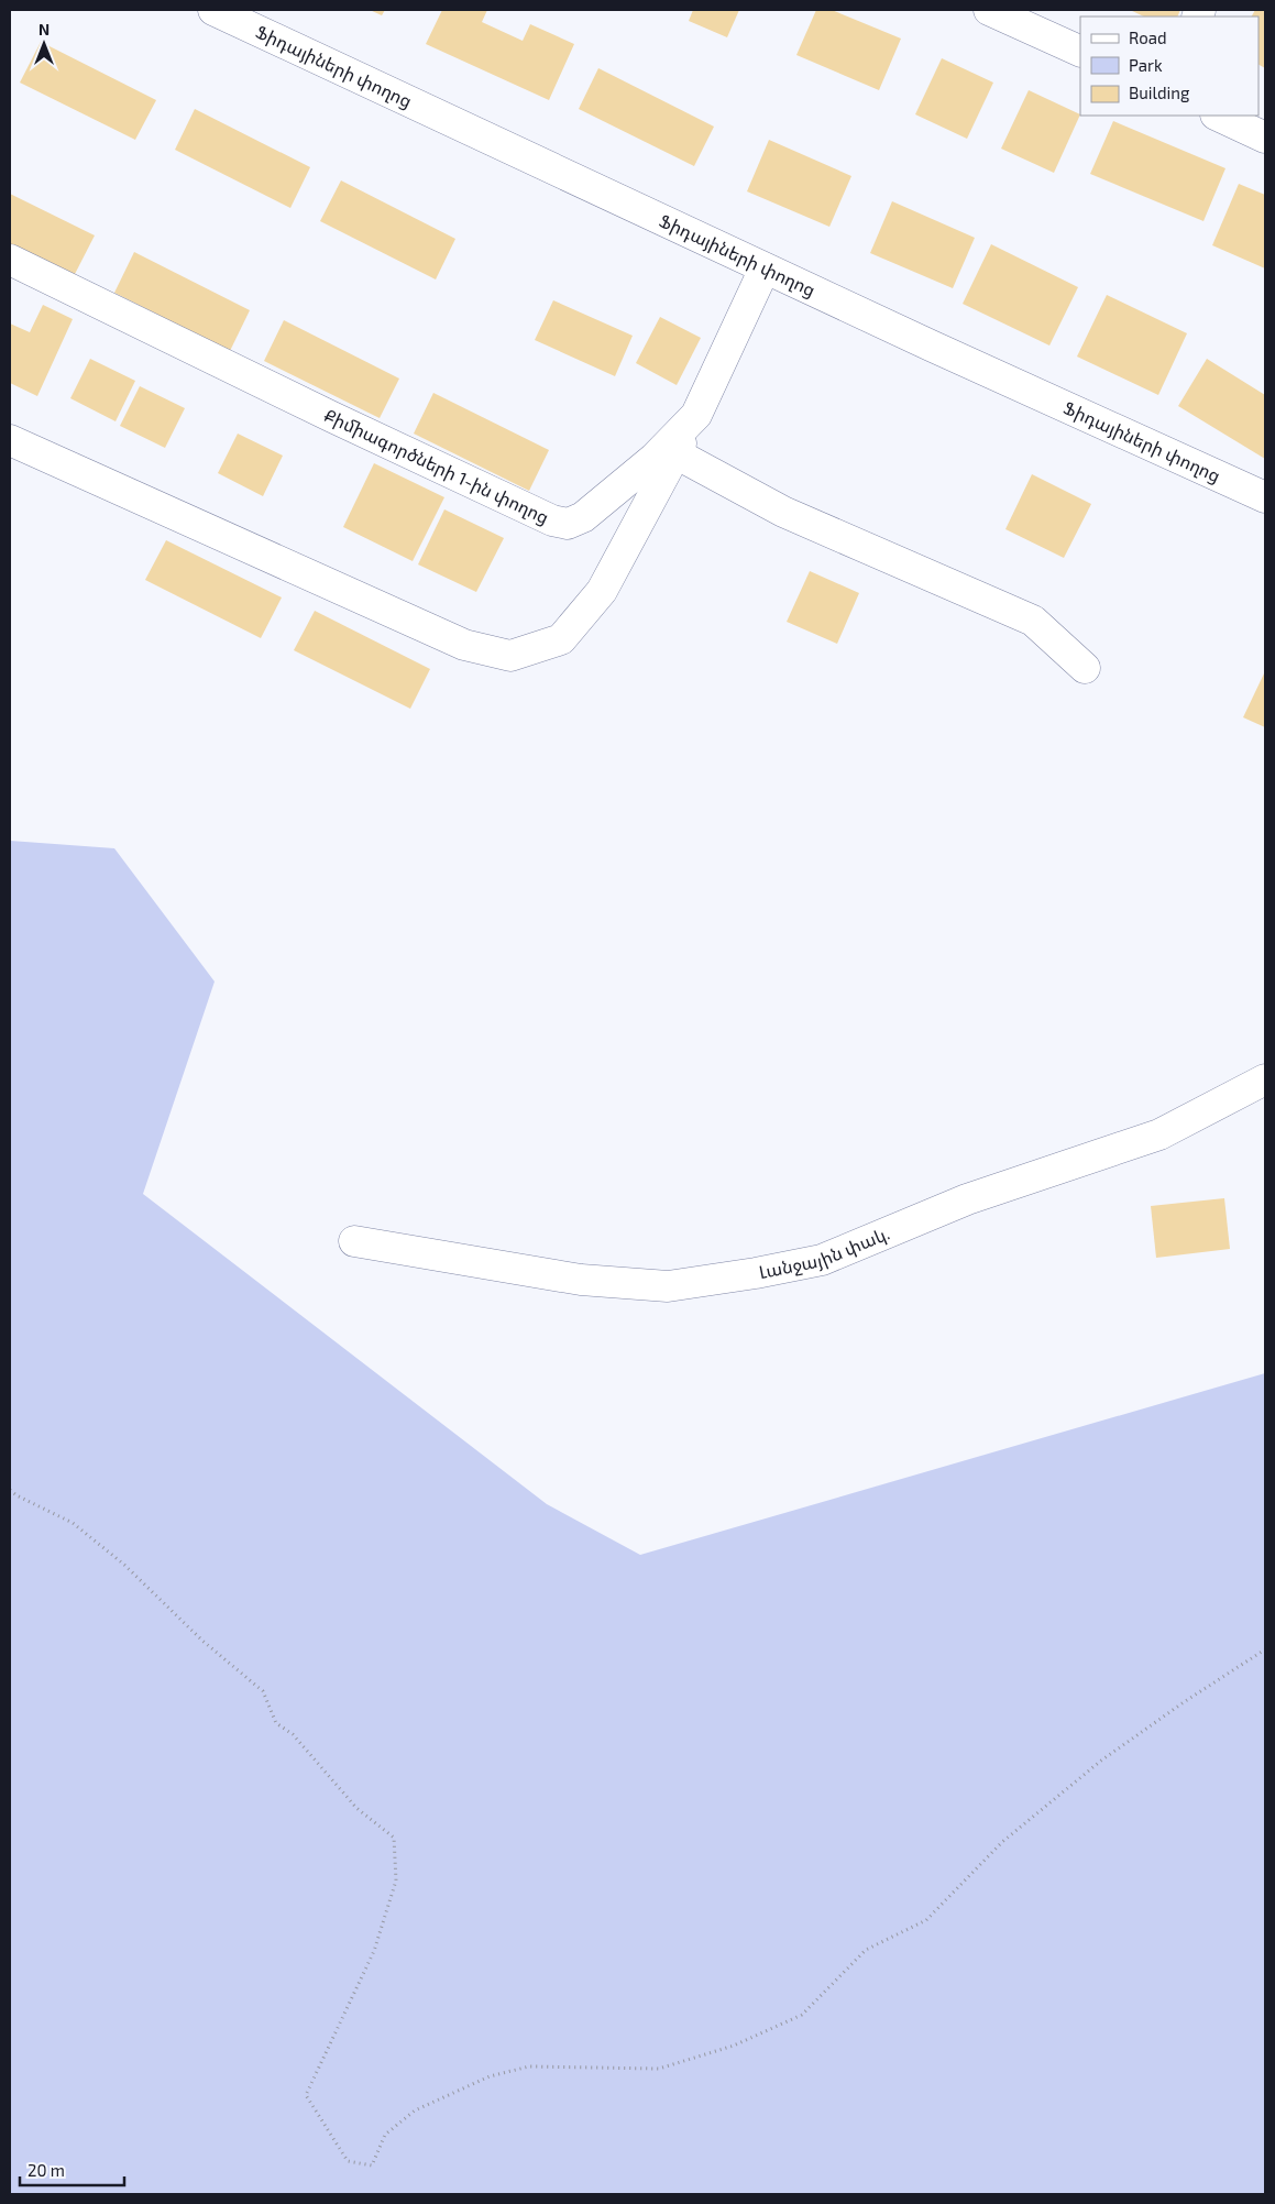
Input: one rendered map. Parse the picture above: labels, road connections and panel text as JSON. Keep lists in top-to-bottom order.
{
  "streets": {
    "street": ["Ֆիդայիների փողոց", "Քիմիագործների 1-ին փողոց", "Լանջային փակ."]
  },
  "crossings": [
    ["Ֆիդայիների փողոց", "Քիմիագործների 1-ին փողոց"]
  ],
  "legend": ["Road", "Park", "Building"],
  "scale_bar": "20 m",
  "north": "top"
}
